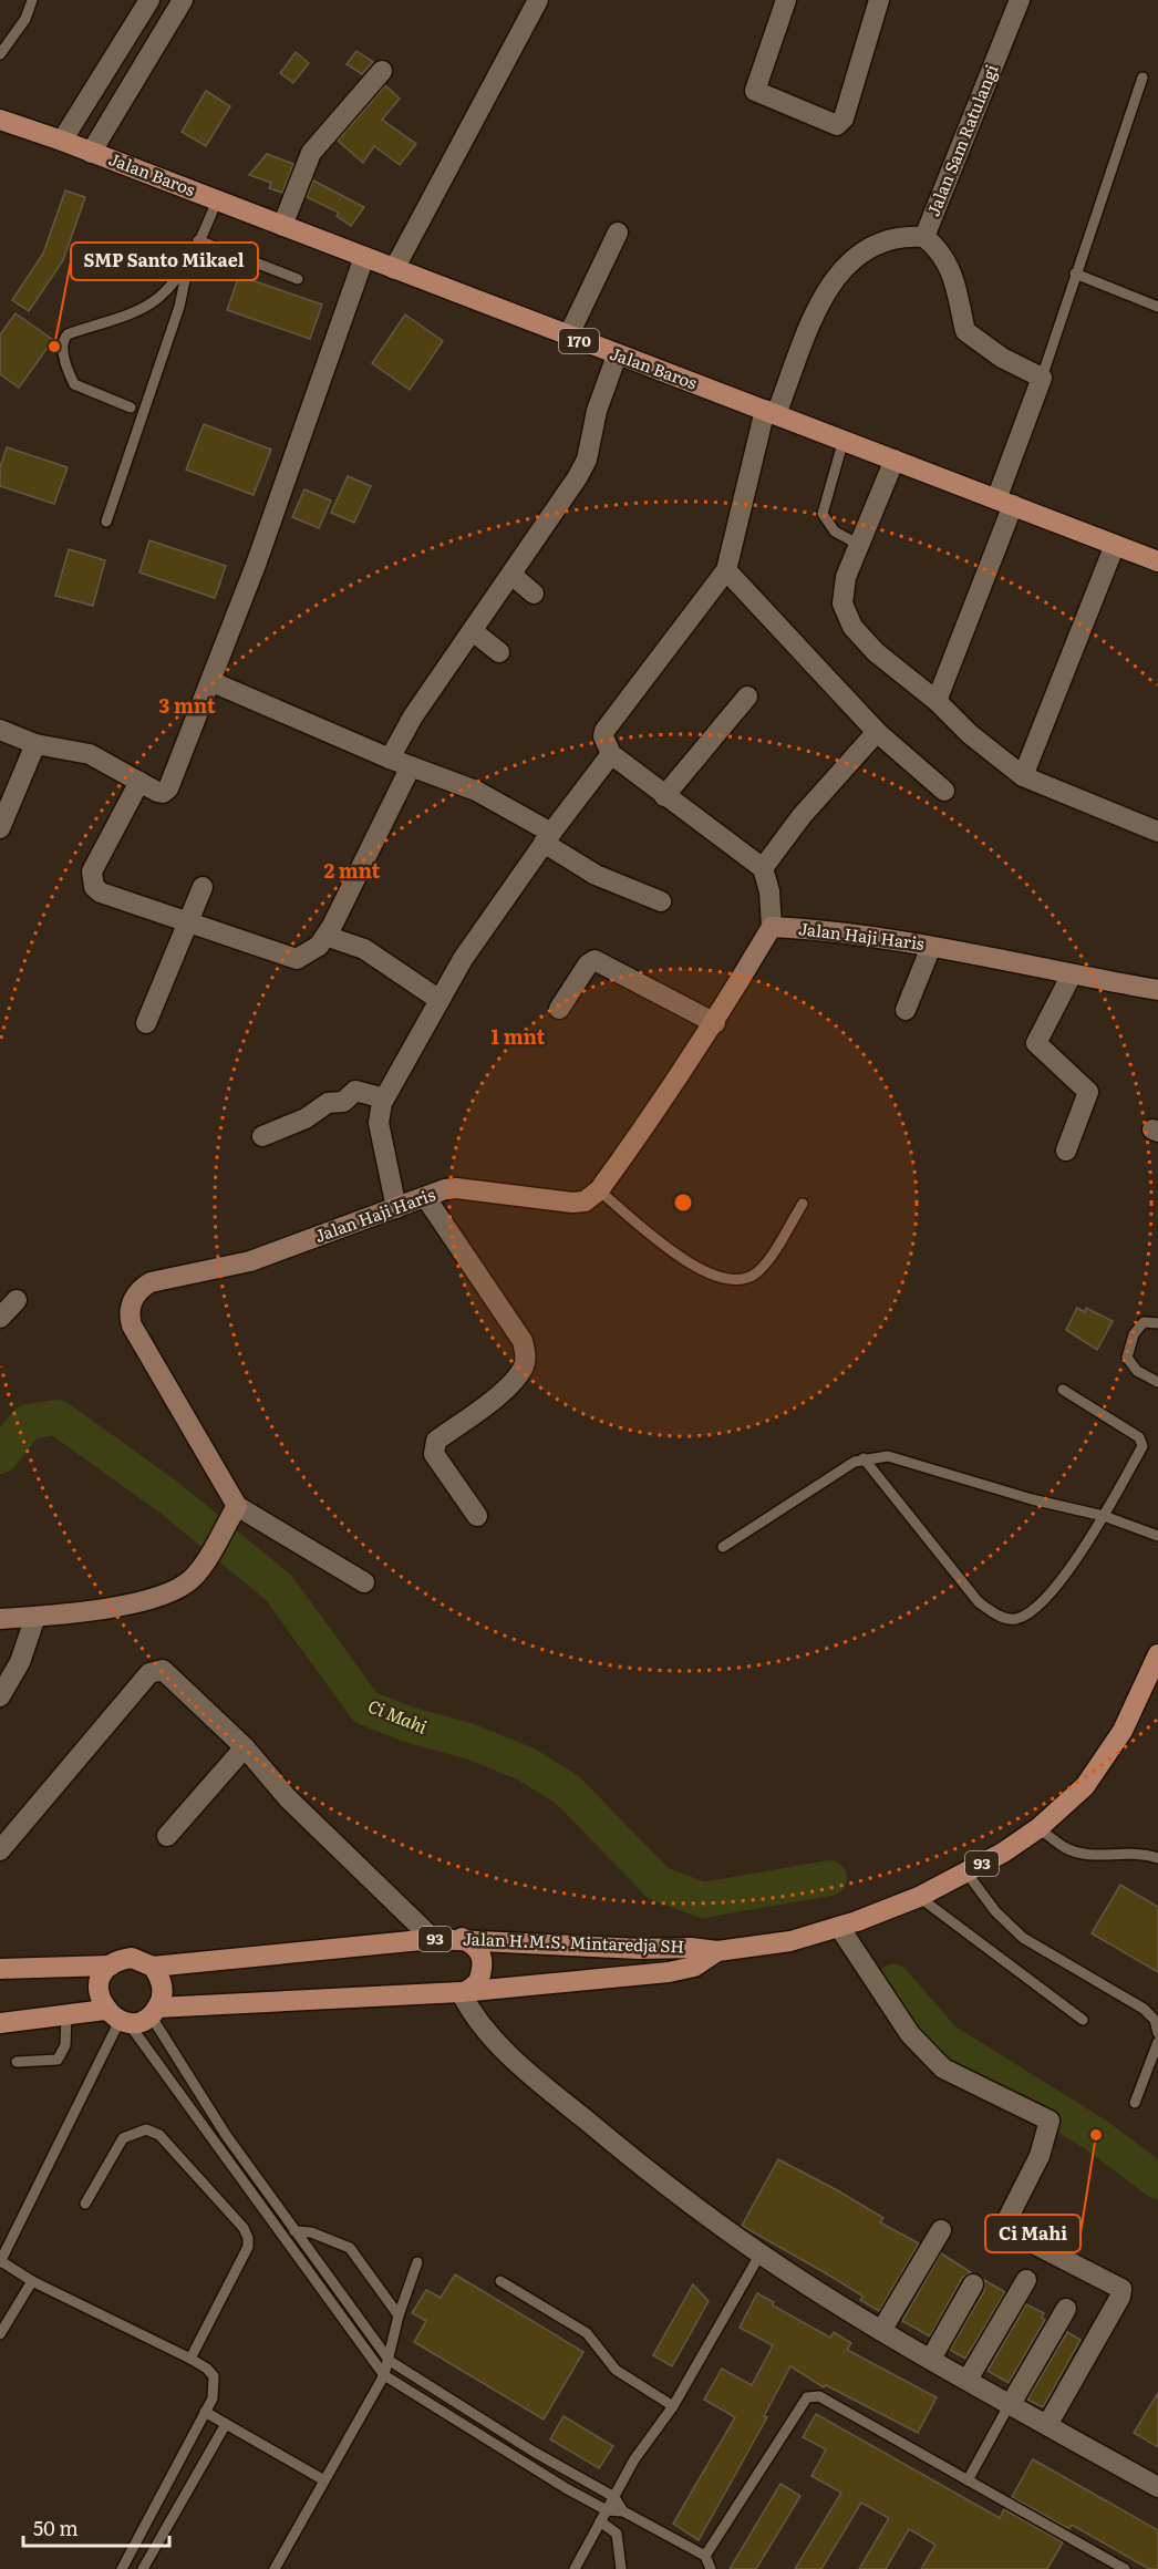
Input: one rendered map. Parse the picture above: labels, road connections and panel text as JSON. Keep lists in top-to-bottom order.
{
  "streets": {
    "main road": [
      "Jalan Baros",
      "170",
      "93",
      "Jalan H.M.S. Mintaredja SH"
    ],
    "street": ["Jalan Sam Ratulangi", "Jalan Haji Haris"]
  },
  "water": ["Ci Mahi"],
  "places": ["SMP Santo Mikael", "Ci Mahi"],
  "scale_bar": "50 m",
  "rings": ["3 mnt", "2 mnt", "1 mnt"]
}
